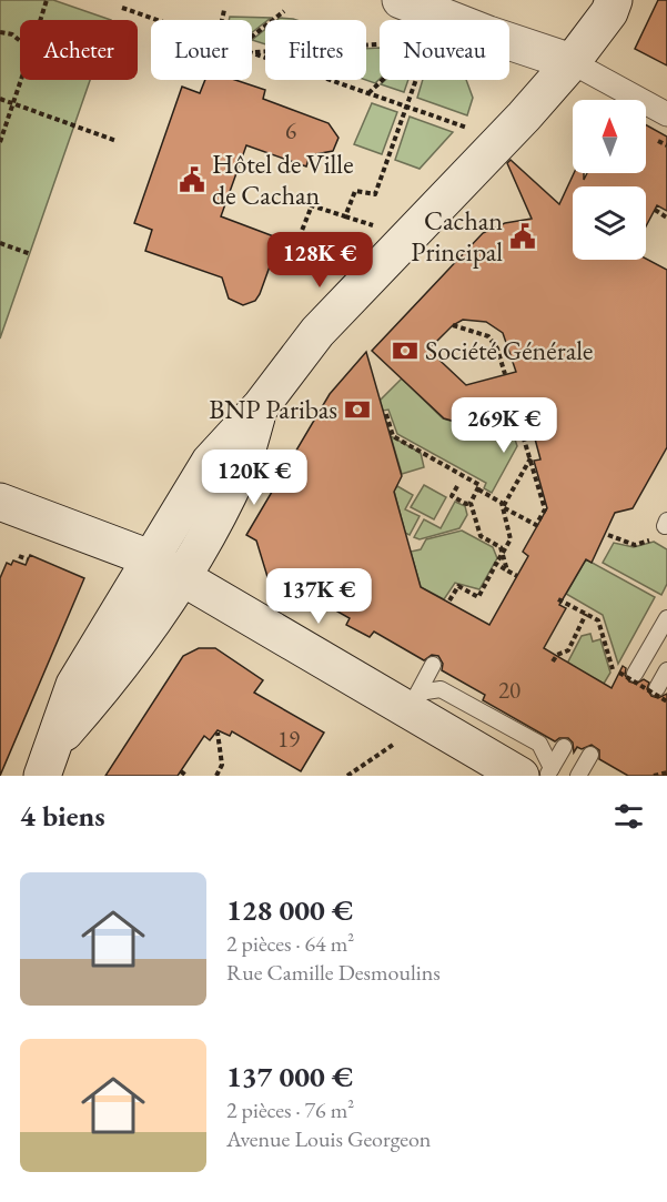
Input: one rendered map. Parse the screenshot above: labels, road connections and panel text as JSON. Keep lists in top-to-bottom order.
{
  "places": {
    "public building": ["Hôtel de Ville de Cachan", "Cachan Principal"],
    "bank": ["Société Générale", "BNP Paribas"]
  },
  "house_numbers": ["6", "20", "19"],
  "north": "top",
  "page": {
    "chip": [
      "Acheter",
      "Louer",
      "Filtres",
      "Nouveau"
    ],
    "price": [
      "128K €",
      "269K €",
      "120K €",
      "137K €"
    ],
    "heading": "4 biens",
    "list": [
      {
        "name": "128 000 €",
        "note": "2 pièces · 64 m² · Rue Camille Desmoulins"
      },
      {
        "name": "137 000 €",
        "note": "2 pièces · 76 m² · Avenue Louis Georgeon"
      }
    ]
  }
}
